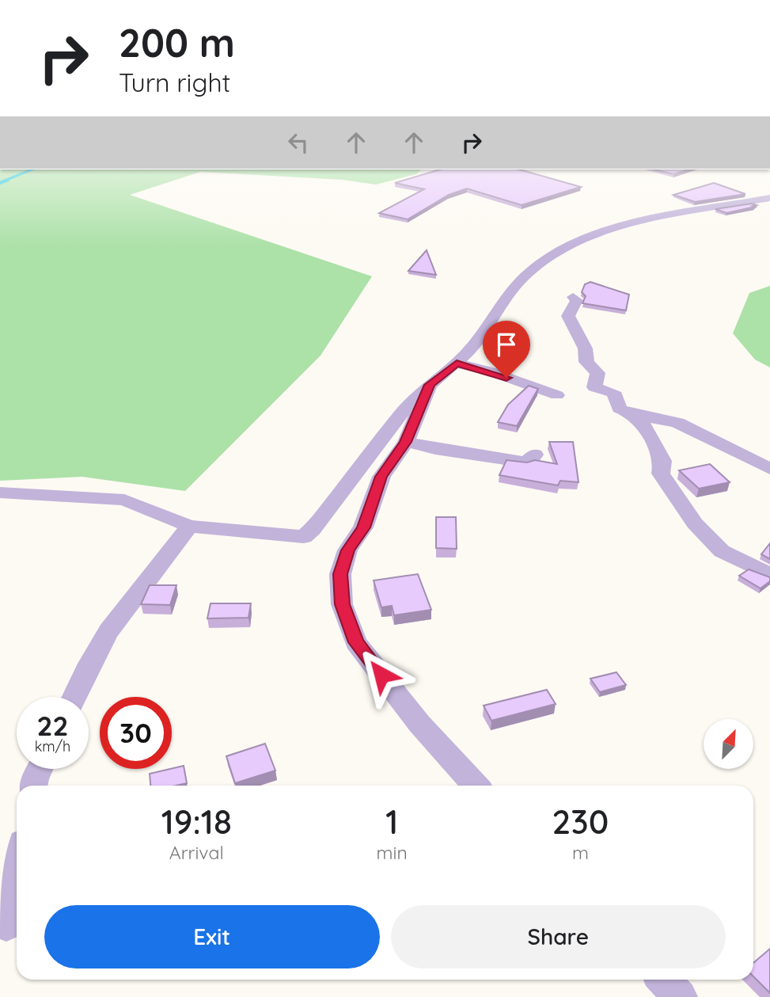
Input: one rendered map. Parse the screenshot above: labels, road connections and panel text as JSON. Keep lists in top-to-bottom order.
{
  "north": "top right",
  "page": {
    "turn": ["200 m", "Turn right"],
    "speed": "22 km/h",
    "limit": "30",
    "eta": [
      "19:18",
      "Arrival",
      "1",
      "min",
      "230",
      "m"
    ],
    "buttons": ["Exit", "Share"]
  }
}
